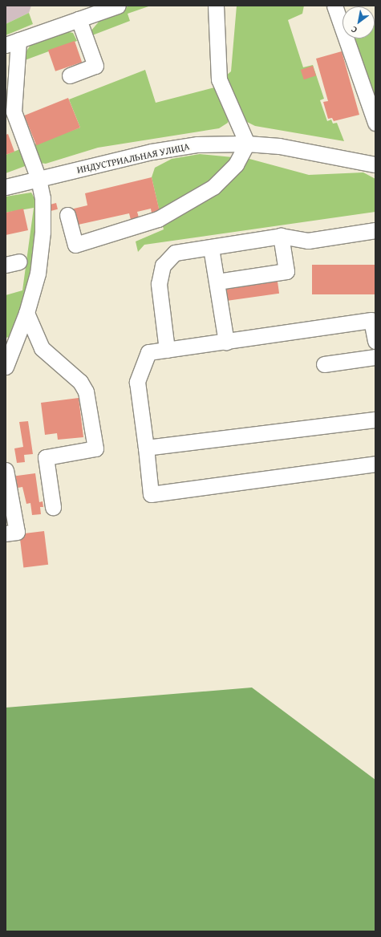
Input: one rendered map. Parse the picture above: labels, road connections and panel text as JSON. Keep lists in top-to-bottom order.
{
  "streets": {
    "street": ["ИНДУСТРИАЛЬНАЯ УЛИЦА"]
  },
  "north": "bottom left"
}
